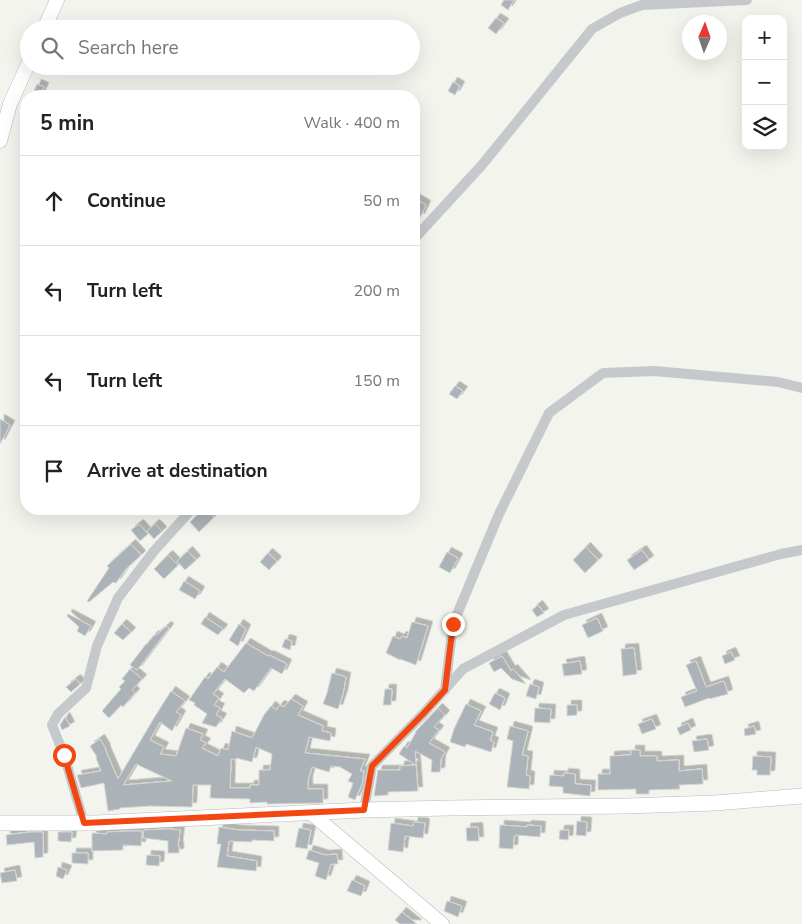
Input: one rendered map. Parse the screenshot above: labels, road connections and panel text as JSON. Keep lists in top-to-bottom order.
{
  "north": "top",
  "page": {
    "map_buttons": ["+", "−"],
    "search": "Search here",
    "heading": ["5 min", "Walk · 400 m"],
    "list": [
      ["Continue", "50 m"],
      ["Turn left", "200 m"],
      ["Turn left", "150 m"],
      "Arrive at destination"
    ]
  }
}
